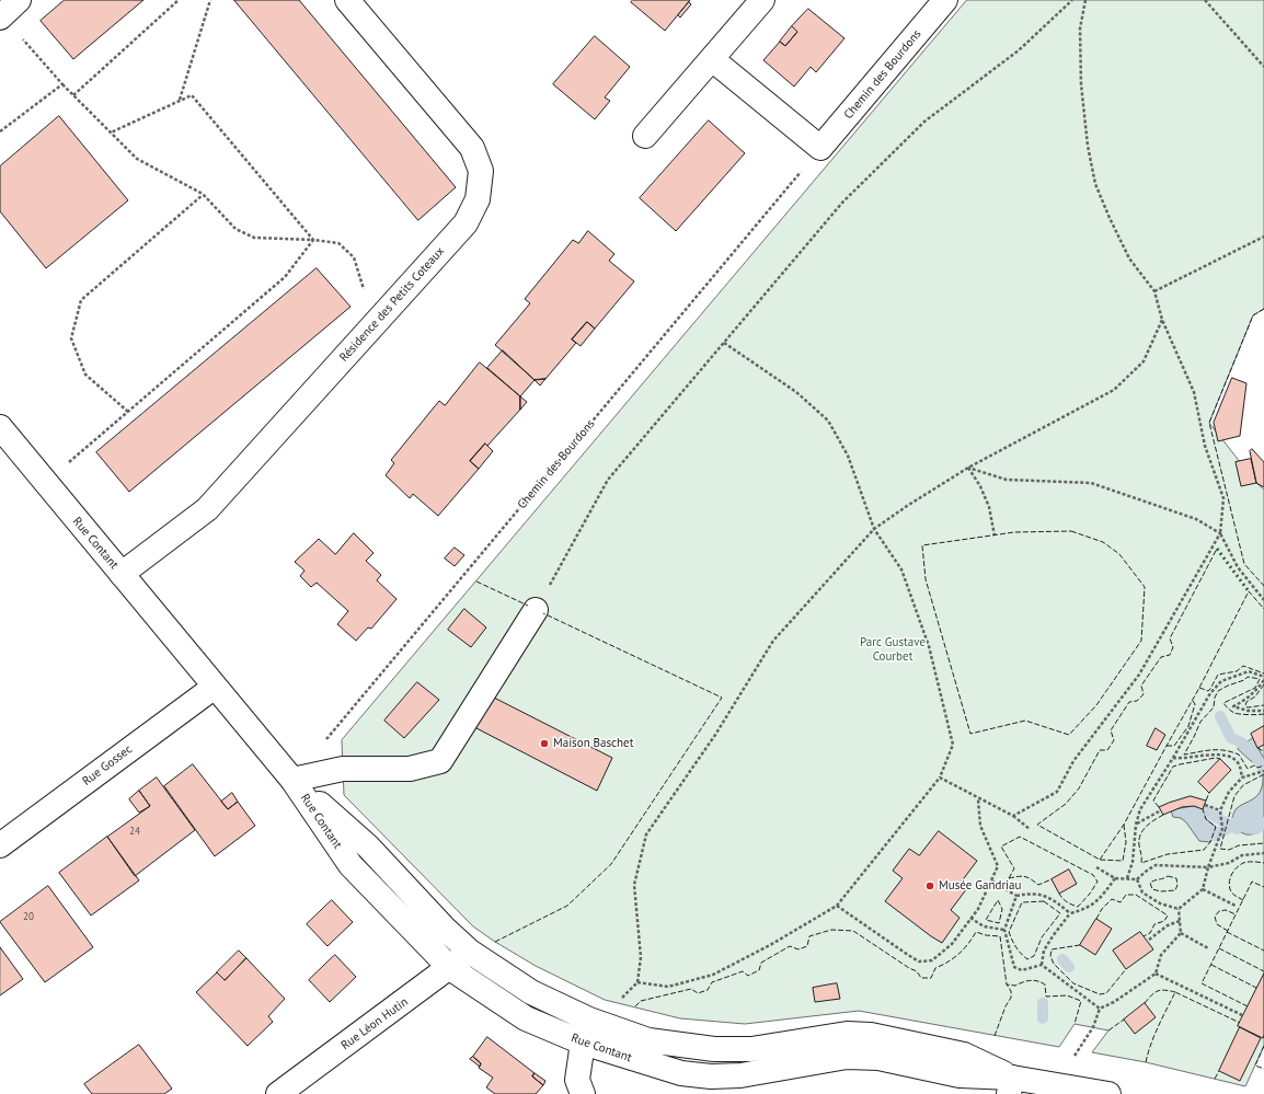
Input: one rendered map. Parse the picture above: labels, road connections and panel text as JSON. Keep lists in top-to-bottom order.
{
  "streets": {
    "main road": [
      "Chemin des Bourdons",
      "Résidence des Petits Coteaux",
      "Rue Contant",
      "Rue Gossec",
      "Rue Léon Hutin"
    ]
  },
  "crossings": [
    ["Résidence des Petits Coteaux", "Rue Contant"],
    ["Rue Contant", "Rue Gossec"],
    ["Rue Contant", "Rue Léon Hutin"]
  ],
  "parks": ["Parc Gustave Courbet"],
  "places": ["Maison Baschet", "Musée Gandriau"],
  "house_numbers": ["24", "20"]
}
